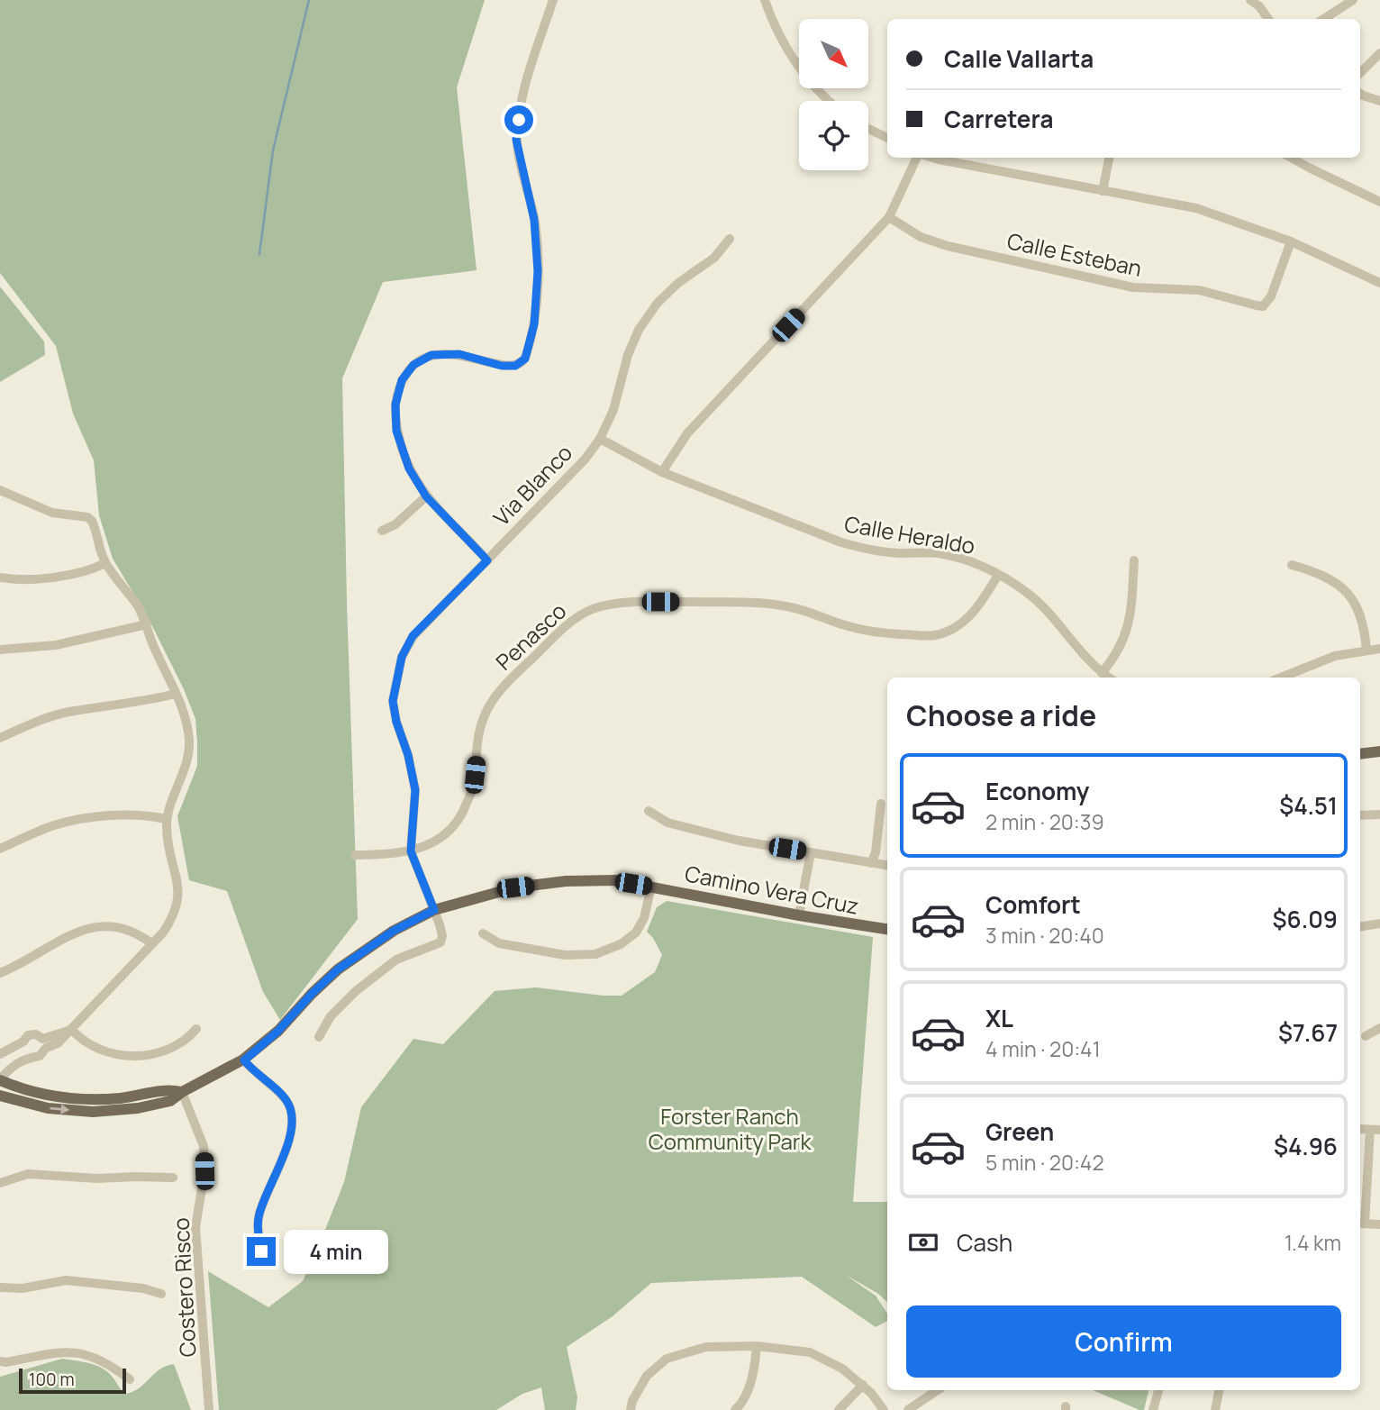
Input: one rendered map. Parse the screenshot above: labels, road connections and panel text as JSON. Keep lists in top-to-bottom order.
{
  "streets": {
    "main road": ["Camino Vera Cruz"],
    "street": [
      "Calle Esteban",
      "Via Blanco",
      "Calle Heraldo",
      "Penasco",
      "Costero Risco"
    ]
  },
  "crossings": [
    ["Via Blanco", "Calle Heraldo"],
    ["Via Blanco", "Penasco"],
    ["Via Blanco", "Camino Vera Cruz"],
    ["Calle Heraldo", "Penasco"],
    ["Camino Vera Cruz", "Costero Risco"]
  ],
  "parks": ["Forster Ranch Community Park"],
  "scale_bar": "100 m",
  "north": "bottom right",
  "page": {
    "banner": ["Calle Vallarta", "Carretera"],
    "heading": "Choose a ride",
    "list": [
      {
        "name": "Economy",
        "note": "2 min · 20:39",
        "value": "$4.51"
      },
      {
        "name": "Comfort",
        "note": "3 min · 20:40",
        "value": "$6.09"
      },
      {
        "name": "XL",
        "note": "4 min · 20:41",
        "value": "$7.67"
      },
      {
        "name": "Green",
        "note": "5 min · 20:42",
        "value": "$4.96"
      }
    ],
    "pay": ["Cash", "1.4 km"],
    "bubble": "4 min",
    "buttons": "Confirm",
    "scale": "100 m"
  }
}
